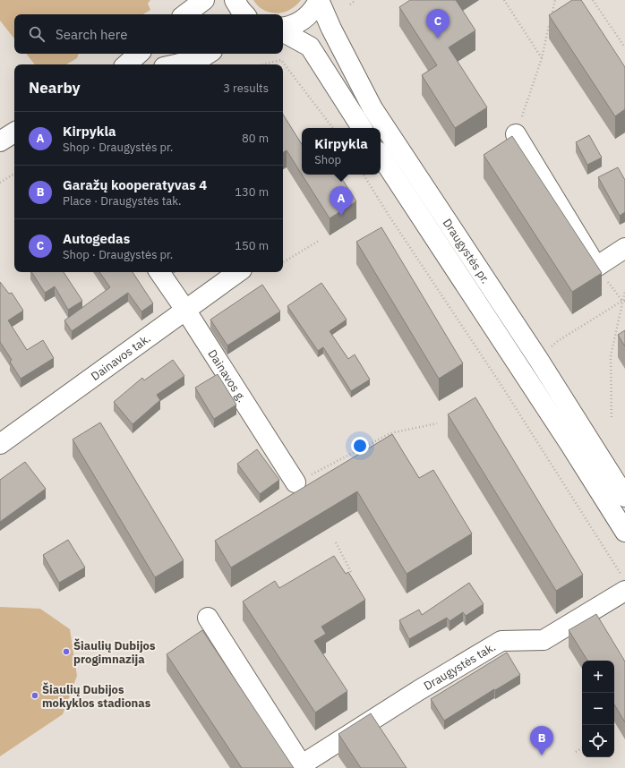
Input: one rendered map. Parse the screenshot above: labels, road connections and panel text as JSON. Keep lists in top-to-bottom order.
{
  "streets": {
    "main road": [
      "Draugystės pr.",
      "Dainavos tak.",
      "Dainavos g.",
      "Draugystės tak."
    ]
  },
  "crossings": [
    ["Dainavos tak.", "Dainavos g."]
  ],
  "places": ["Šiaulių Dubijos progimnazija", "Šiaulių Dubijos mokyklos stadionas"],
  "page": {
    "pins": ["C", "A", "B"],
    "search": "Search here",
    "heading": ["Nearby", "3 results"],
    "list": [
      {
        "mark": "A",
        "name": "Kirpykla",
        "note": "Shop · Draugystės pr.",
        "value": "80 m"
      },
      {
        "mark": "B",
        "name": "Garažų kooperatyvas 4",
        "note": "Place · Draugystės tak.",
        "value": "130 m"
      },
      {
        "mark": "C",
        "name": "Autogedas",
        "note": "Shop · Draugystės pr.",
        "value": "150 m"
      }
    ],
    "popup": ["Kirpykla", "Shop"],
    "map_buttons": ["+", "−"]
  }
}
